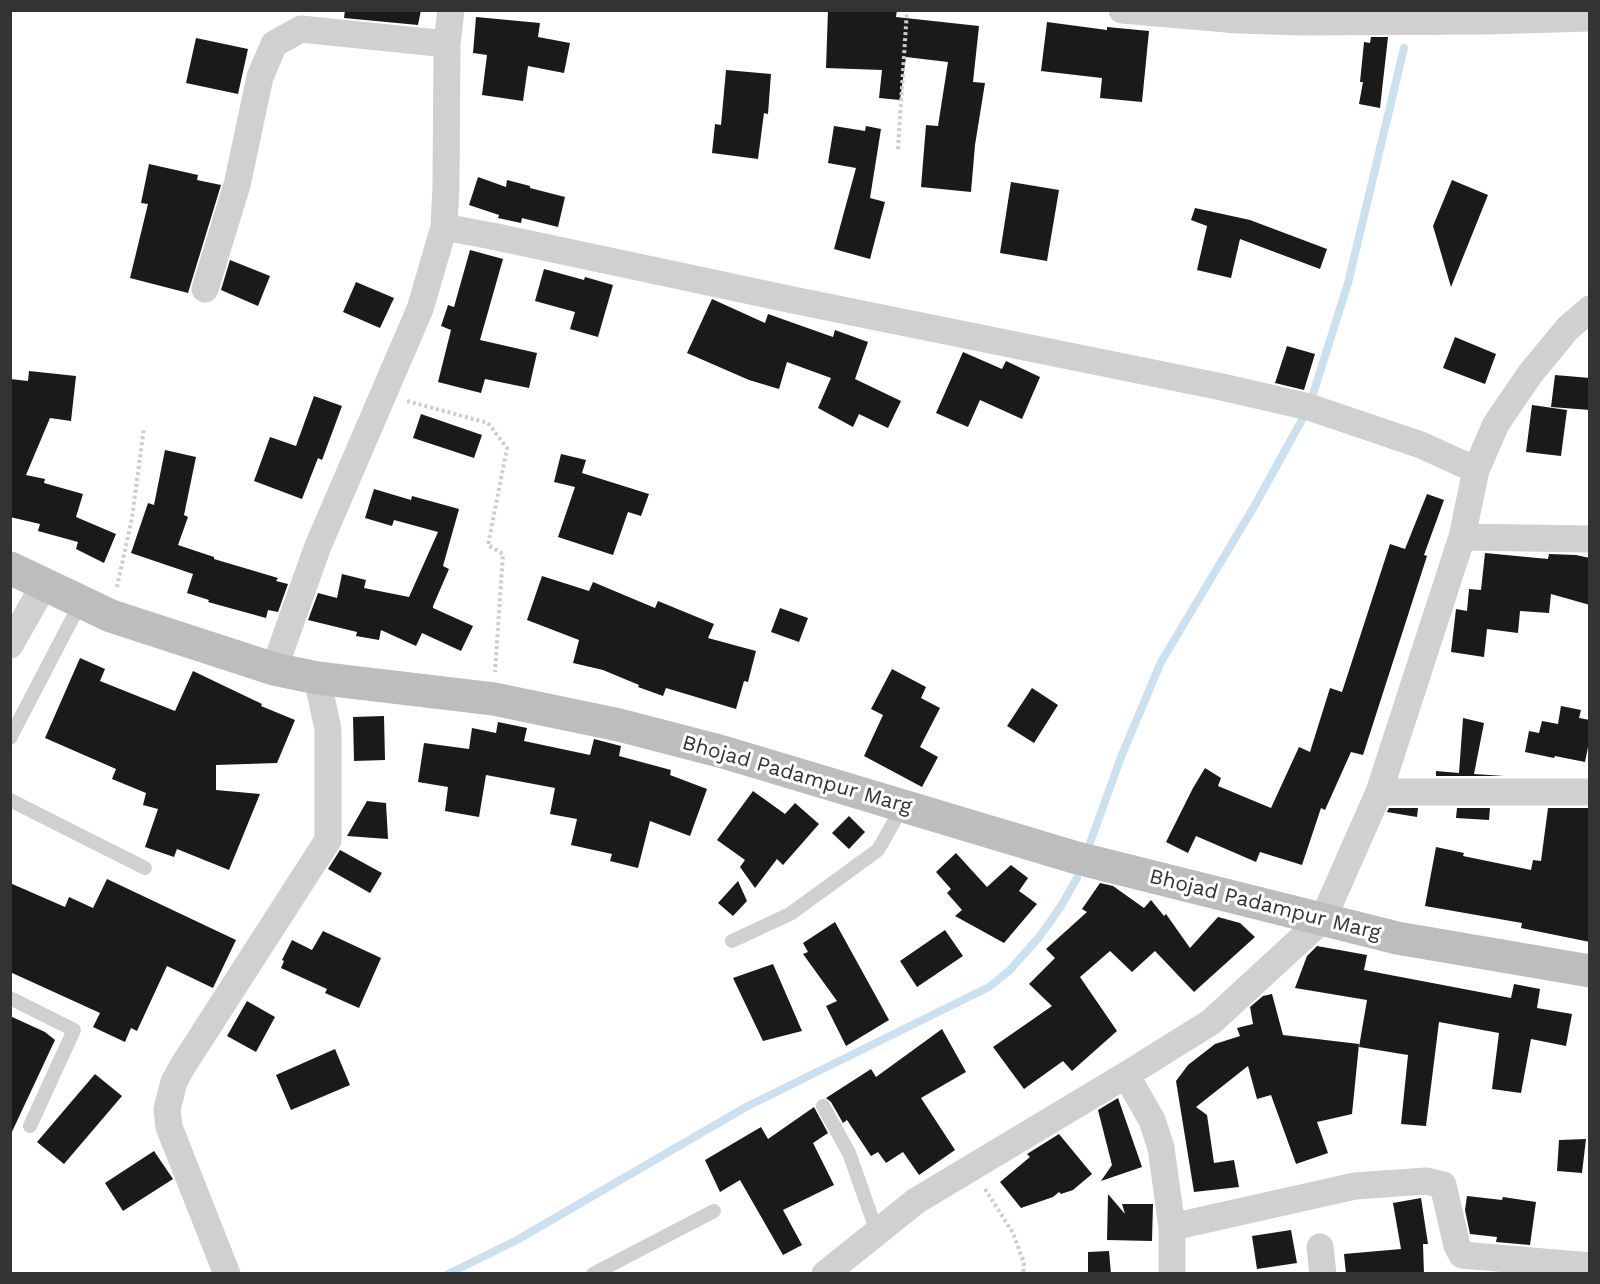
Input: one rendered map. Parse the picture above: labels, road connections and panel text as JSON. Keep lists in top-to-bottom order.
{
  "streets": {
    "street": ["Bhojad Padampur Marg"]
  }
}
